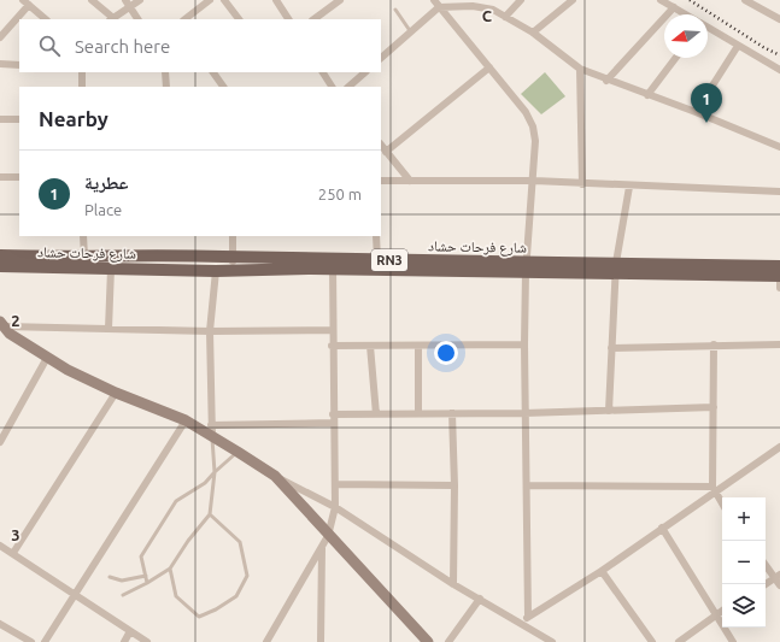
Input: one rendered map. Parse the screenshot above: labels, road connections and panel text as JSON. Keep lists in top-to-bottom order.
{
  "streets": {
    "main road": ["شارع فرحات حشاد", "RN3"]
  },
  "north": "left",
  "page": {
    "search": "Search here",
    "pins": "1",
    "heading": "Nearby",
    "list": [
      {
        "mark": "1",
        "name": "عطرية",
        "note": "Place",
        "value": "250 m"
      }
    ],
    "map_buttons": ["+", "−"]
  },
  "grid": {
    "columns": ["C"],
    "rows": ["2", "3"]
  }
}
